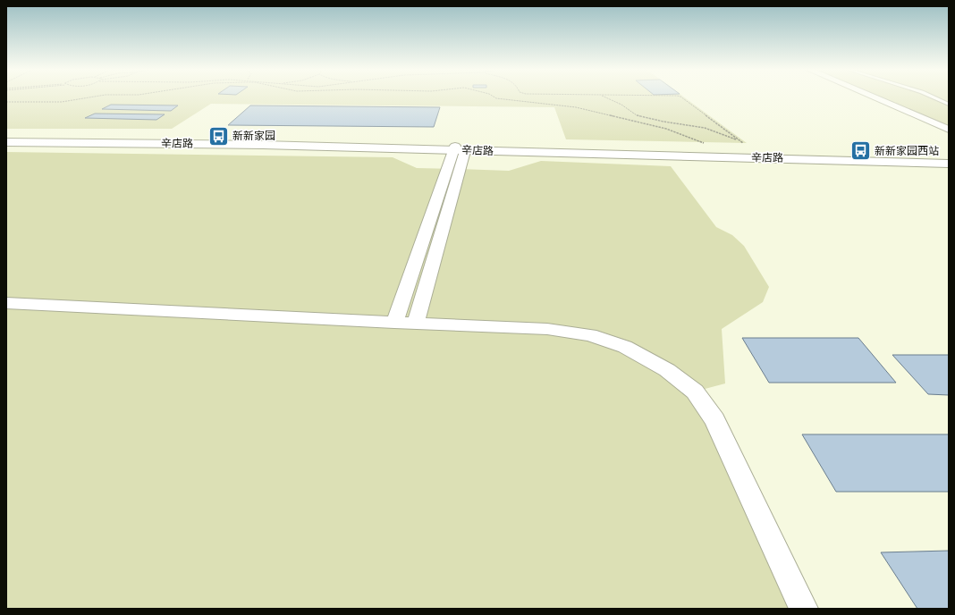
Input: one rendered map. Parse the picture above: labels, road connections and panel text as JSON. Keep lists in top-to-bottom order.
{
  "streets": {
    "main road": ["辛店路"]
  },
  "places": {
    "bus stop": ["新新家园", "新新家园西站"]
  }
}
